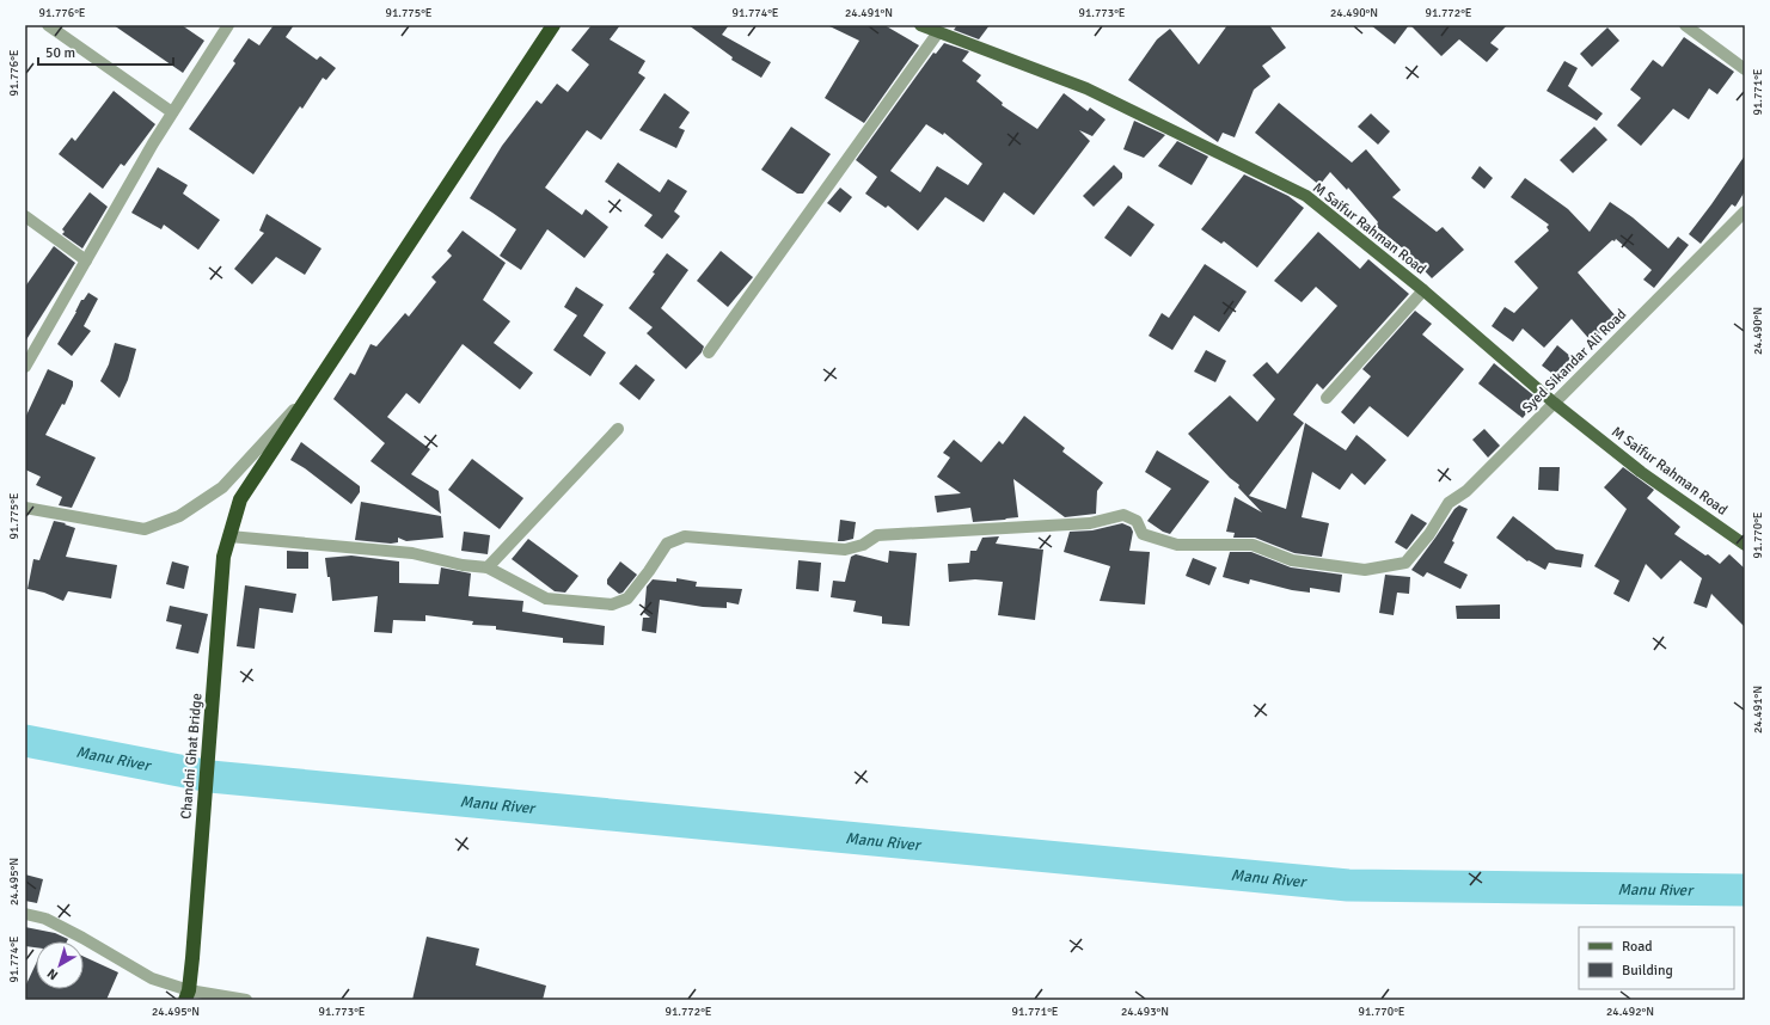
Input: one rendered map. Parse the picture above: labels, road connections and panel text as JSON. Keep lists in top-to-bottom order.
{
  "streets": {
    "highway": ["Chandni Ghat Bridge"],
    "main road": ["M Saifur Rahman Road"],
    "street": ["Syed Sikandar Ali Road"]
  },
  "crossings": [
    ["M Saifur Rahman Road", "Syed Sikandar Ali Road"]
  ],
  "water": ["Manu River"],
  "legend": ["Road", "Building"],
  "scale_bar": "50 m",
  "north": "bottom left",
  "coordinates": [
    "91.776°E",
    "91.775°E",
    "91.774°E",
    "24.491°N",
    "91.773°E",
    "24.490°N",
    "91.772°E",
    "91.771°E",
    "91.770°E",
    "24.495°N",
    "24.493°N",
    "24.492°N"
  ]
}
